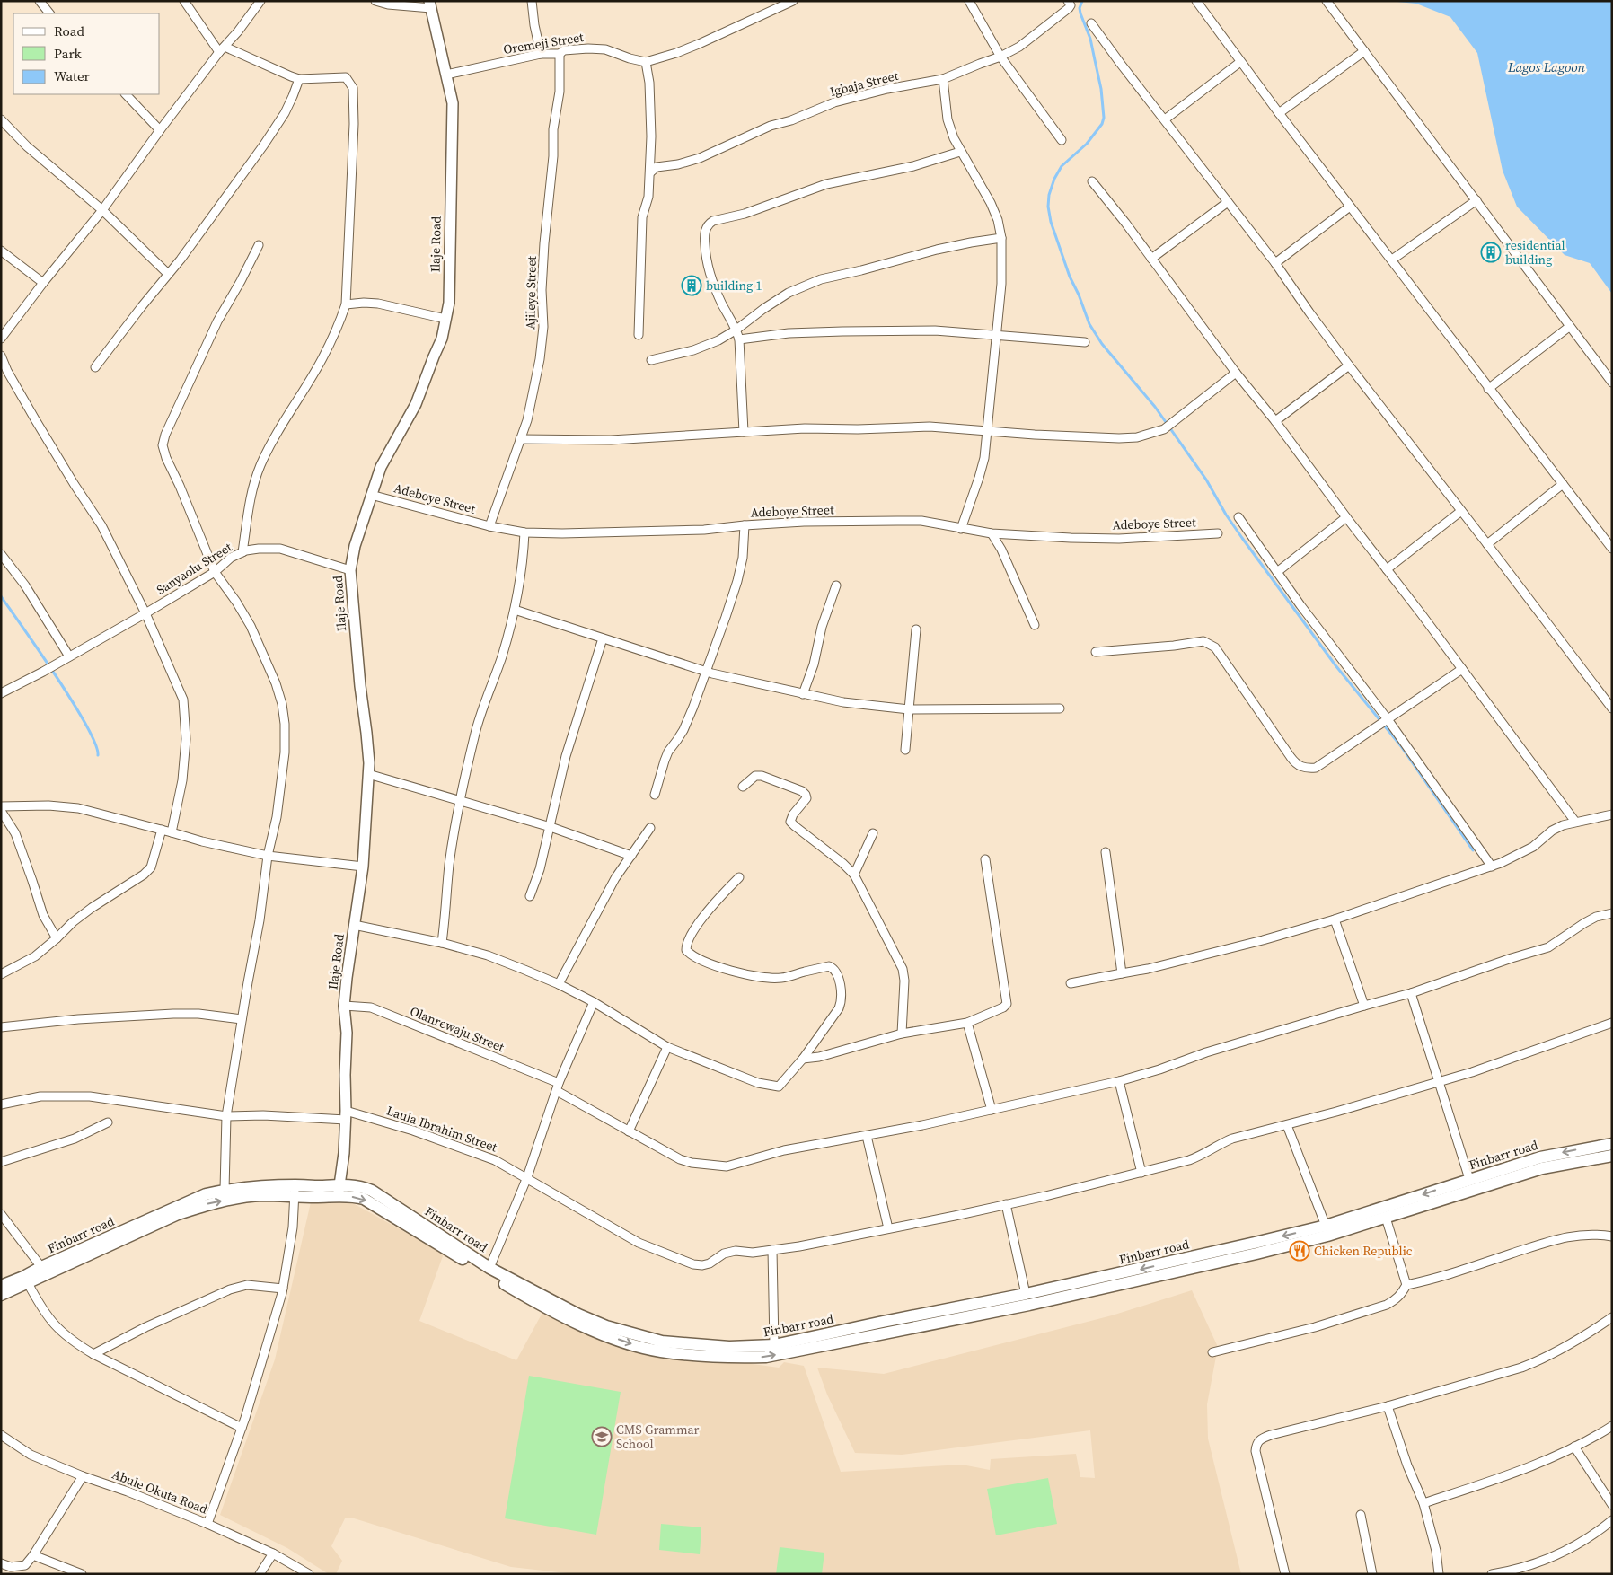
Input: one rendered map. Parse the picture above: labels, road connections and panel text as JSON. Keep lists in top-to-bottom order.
{
  "streets": {
    "main road": ["Finbarr road"],
    "street": [
      "Oremeji Street",
      "Igbaja Street",
      "Ilaje Road",
      "Ajileye Street",
      "Adeboye Street",
      "Sanyaolu Street",
      "Olanrewaju Street",
      "Laula Ibrahim Street",
      "Abule Okuta Road"
    ]
  },
  "crossings": [
    ["Oremeji Street", "Ilaje Road"],
    ["Oremeji Street", "Ajileye Street"],
    ["Ilaje Road", "Adeboye Street"],
    ["Ilaje Road", "Sanyaolu Street"],
    ["Ilaje Road", "Olanrewaju Street"],
    ["Ilaje Road", "Laula Ibrahim Street"],
    ["Ilaje Road", "Finbarr road"],
    ["Ajileye Street", "Adeboye Street"]
  ],
  "water": ["Lagos Lagoon"],
  "places": {
    "building": ["residential building", "building 1"],
    "restaurant": ["Chicken Republic"],
    "school or university": ["CMS Grammar School"]
  },
  "legend": ["Road", "Park", "Water"]
}
